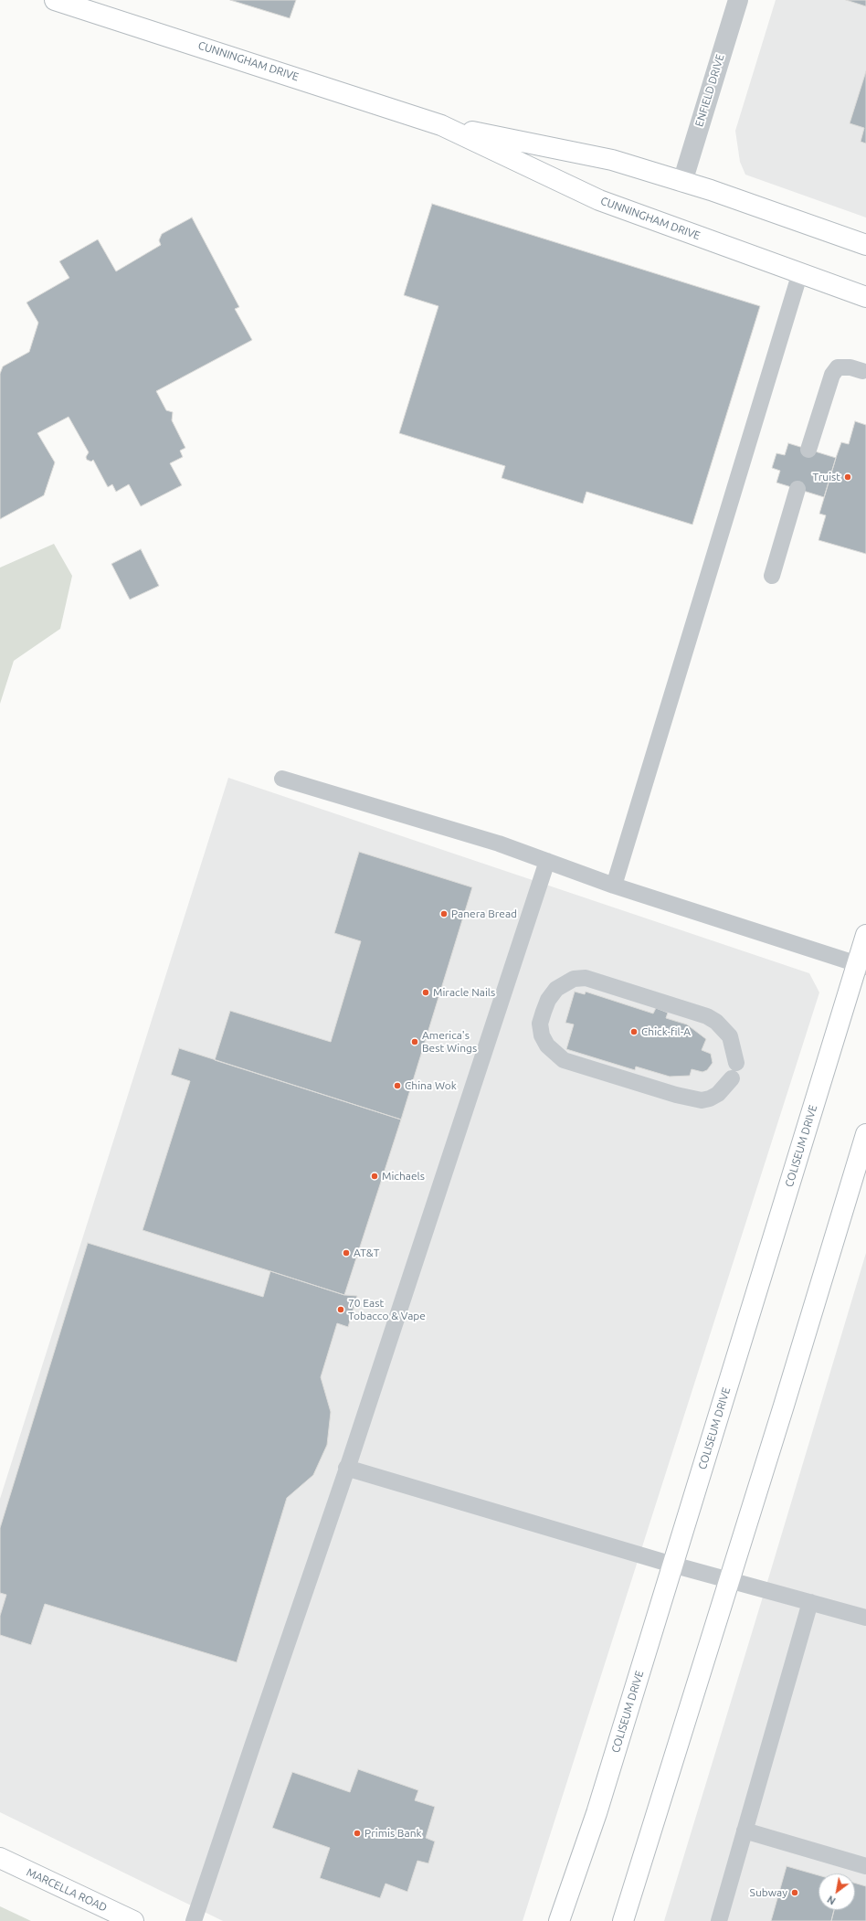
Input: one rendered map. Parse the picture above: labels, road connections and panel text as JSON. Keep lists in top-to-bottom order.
{
  "streets": {
    "street": [
      "CUNNINGHAM DRIVE",
      "ENFIELD DRIVE",
      "COLISEUM DRIVE",
      "MARCELLA ROAD"
    ]
  },
  "crossings": [
    ["CUNNINGHAM DRIVE", "ENFIELD DRIVE"]
  ],
  "places": [
    "Truist",
    "Panera Bread",
    "Miracle Nails",
    "Chick-fil-A",
    "America's Best Wings",
    "China Wok",
    "Michaels",
    "AT&T",
    "70 East Tobacco & Vape",
    "Primis Bank",
    "Subway"
  ],
  "north": "bottom left"
}
